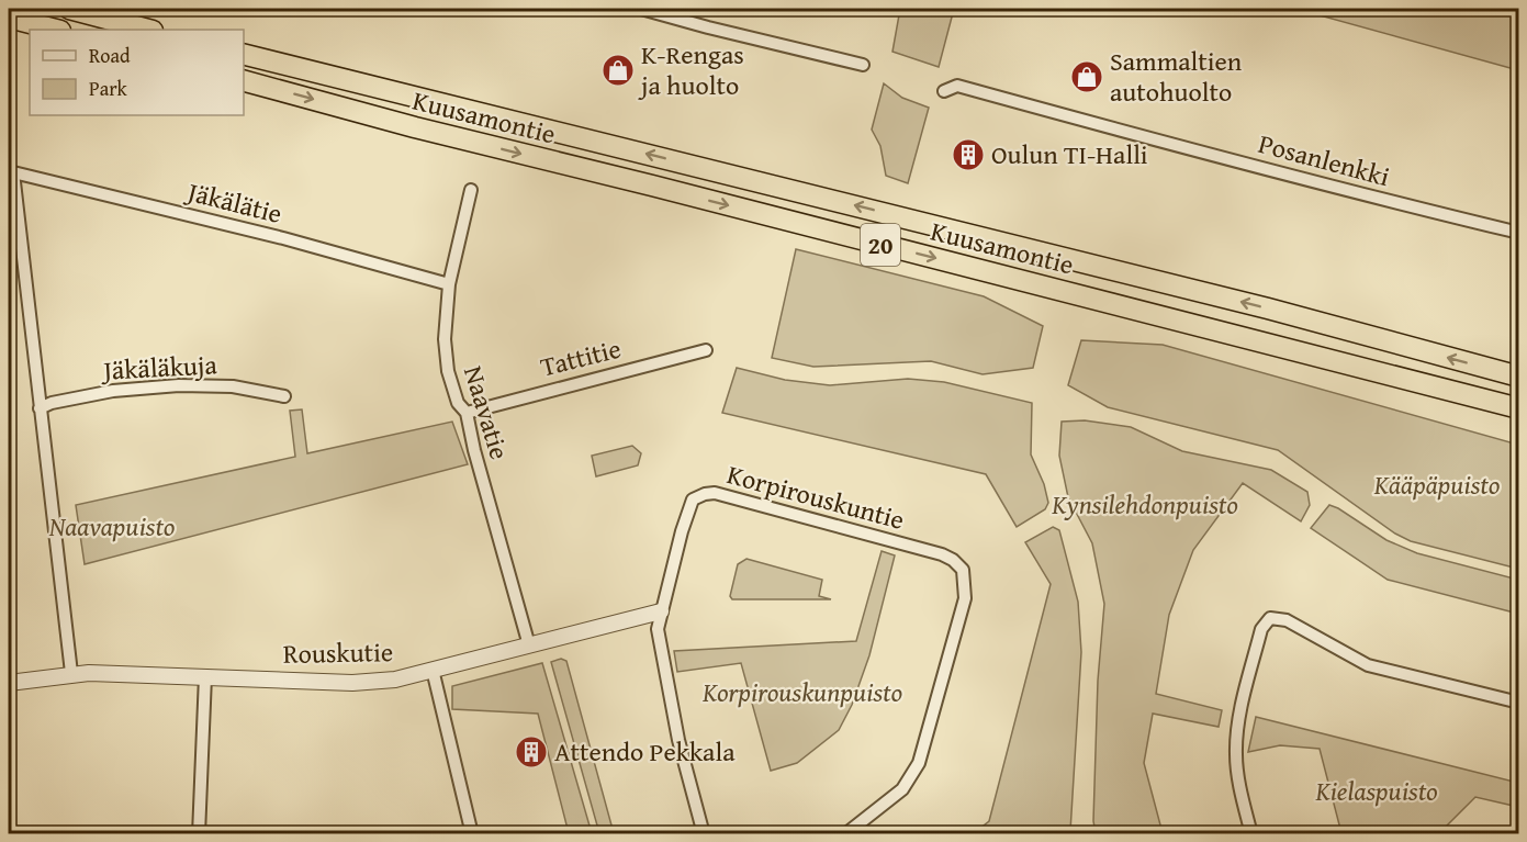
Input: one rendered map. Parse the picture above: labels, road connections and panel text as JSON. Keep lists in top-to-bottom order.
{
  "streets": {
    "highway": ["Kuusamontie", "20"],
    "street": [
      "Posanlenkki",
      "Jäkälätie",
      "Tattitie",
      "Jäkäläkuja",
      "Naavatie",
      "Korpirouskuntie",
      "Rouskutie"
    ]
  },
  "crossings": [
    ["Jäkälätie", "Naavatie"],
    ["Tattitie", "Naavatie"],
    ["Naavatie", "Rouskutie"],
    ["Korpirouskuntie", "Rouskutie"]
  ],
  "parks": [
    "Kääpäpuisto",
    "Kynsilehdonpuisto",
    "Naavapuisto",
    "Korpirouskunpuisto",
    "Kielaspuisto"
  ],
  "places": {
    "shop": ["K-Rengas ja huolto", "Sammaltien autohuolto"],
    "building": ["Oulun TI-Halli", "Attendo Pekkala"]
  },
  "legend": ["Road", "Park"]
}
